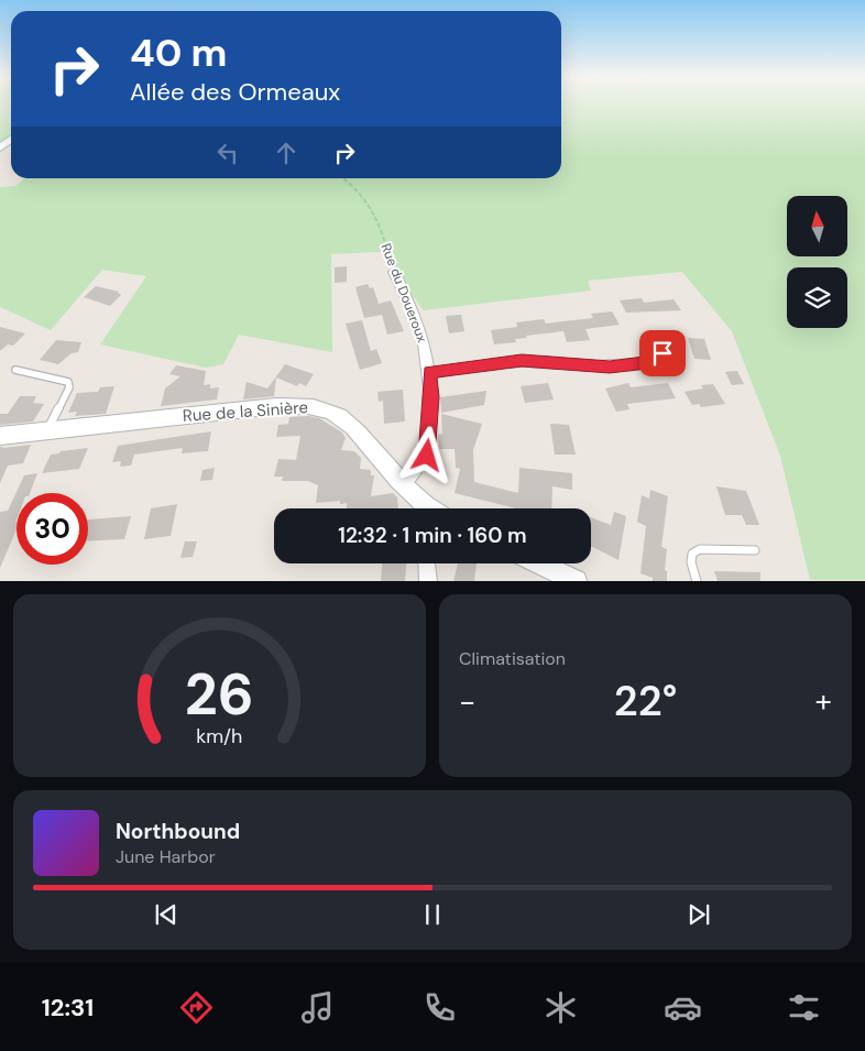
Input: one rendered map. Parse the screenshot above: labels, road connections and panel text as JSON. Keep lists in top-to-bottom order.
{
  "streets": {
    "street": ["Rue du Doueroux", "Rue de la Sinière"]
  },
  "crossings": [
    ["Rue du Doueroux", "Rue de la Sinière"]
  ],
  "north": "top",
  "page": {
    "turn": ["40 m", "Allée des Ormeaux"],
    "limit": "30",
    "trip": "12:32 · 1 min · 160 m",
    "tile": "Climatisation",
    "heat": ["−", "22°", "+"],
    "song": ["Northbound", "June Harbor"],
    "tabs": "12:31",
    "gauge": ["26", "km/h"]
  }
}
